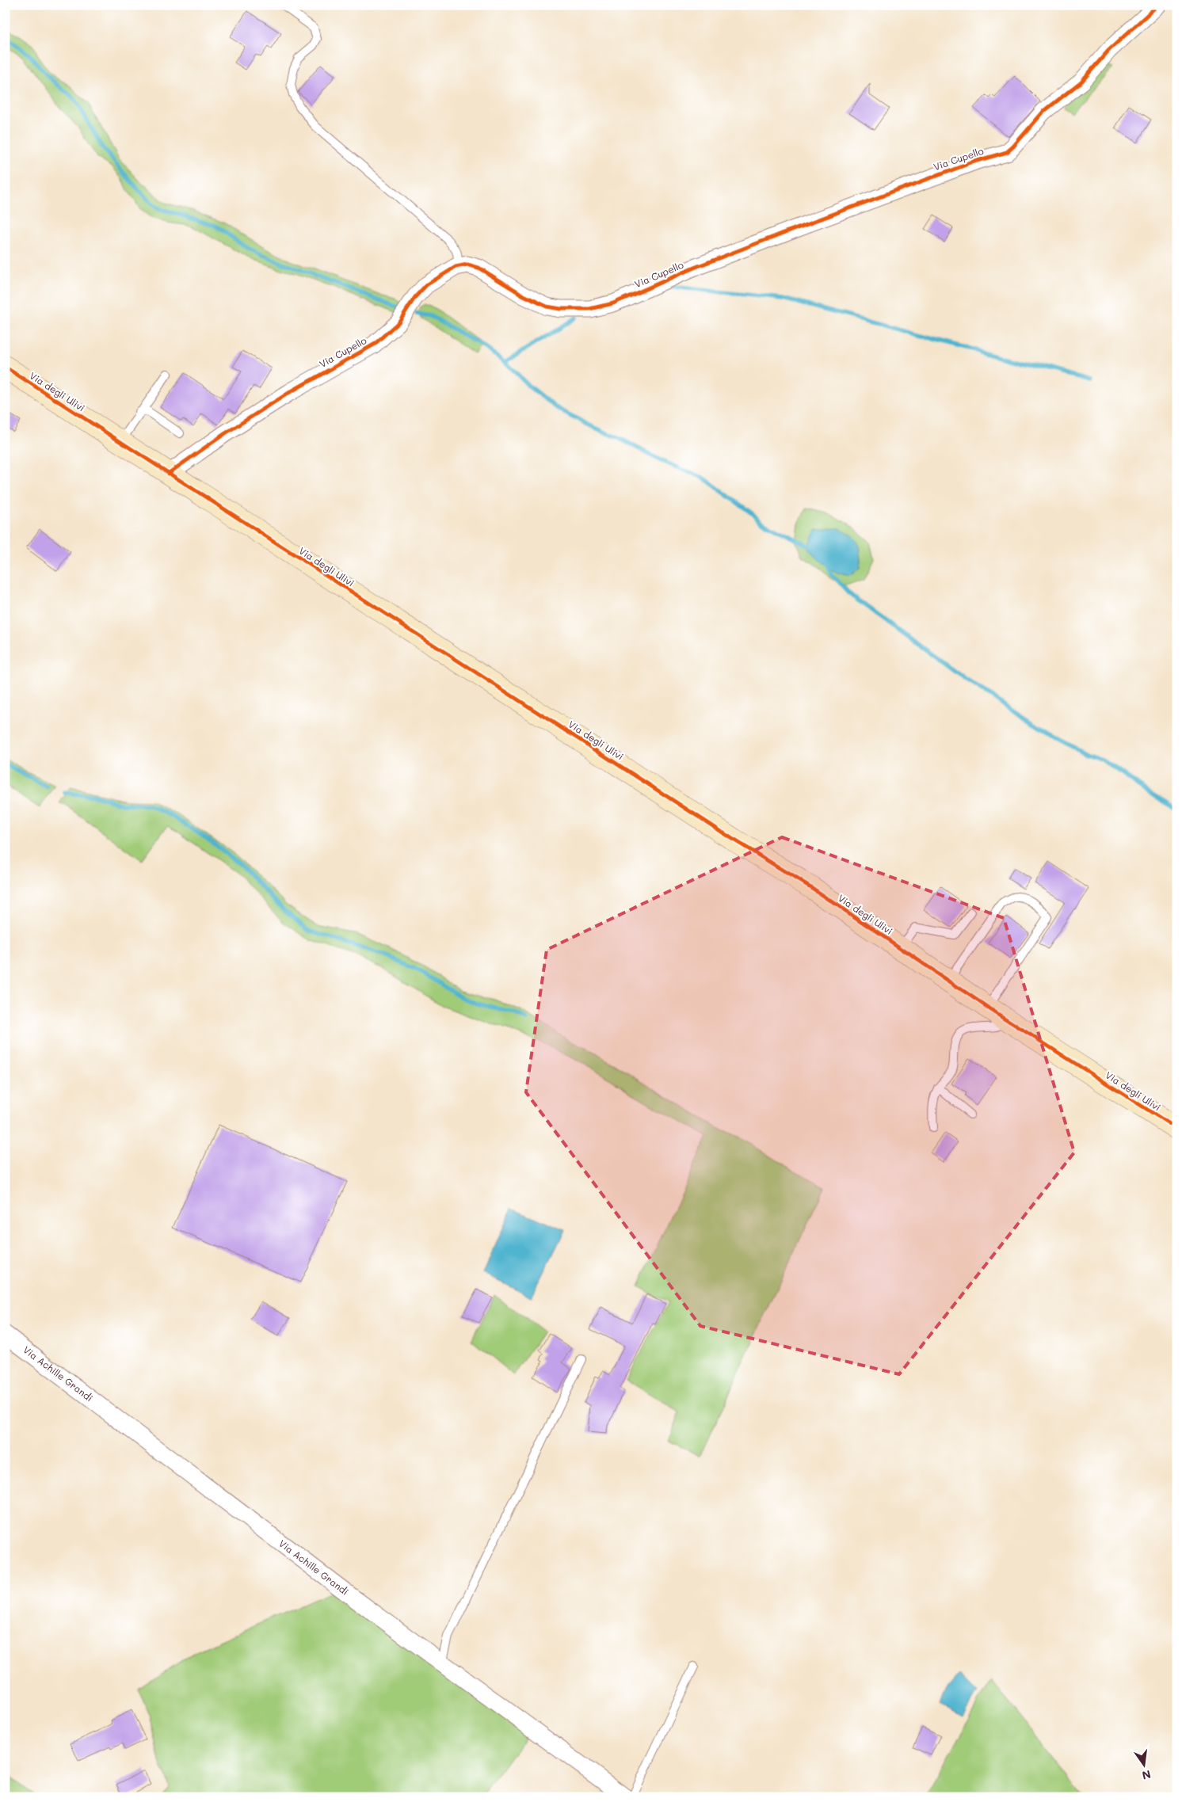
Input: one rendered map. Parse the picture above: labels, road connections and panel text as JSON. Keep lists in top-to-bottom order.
{
  "streets": {
    "street": ["Via Cupello", "Via degli Ulivi", "Via Achille Grandi"]
  },
  "crossings": [
    ["Via Cupello", "Via degli Ulivi"]
  ],
  "north": "bottom"
}
